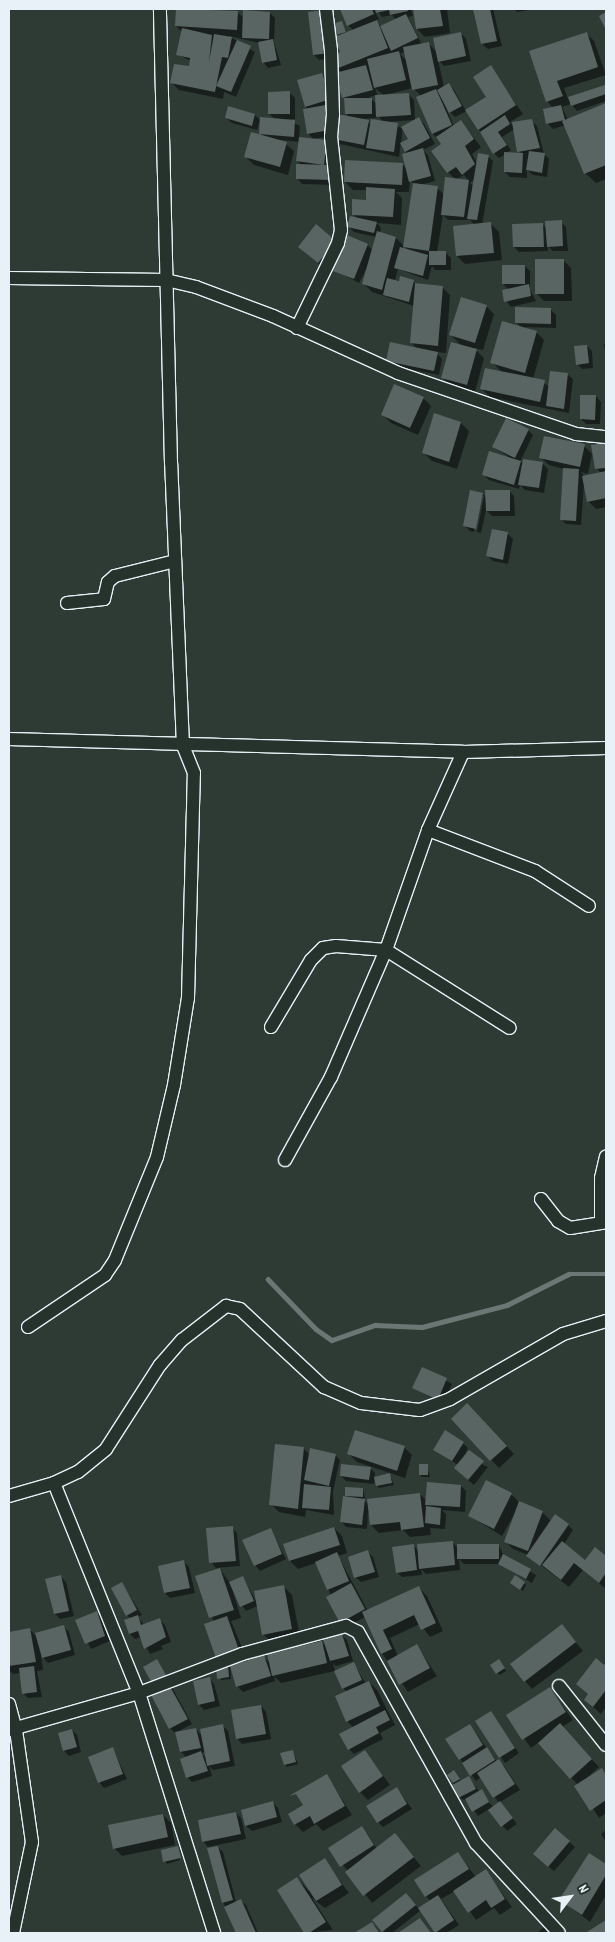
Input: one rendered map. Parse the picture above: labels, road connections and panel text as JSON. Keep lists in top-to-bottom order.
{
  "north": "top right"
}
